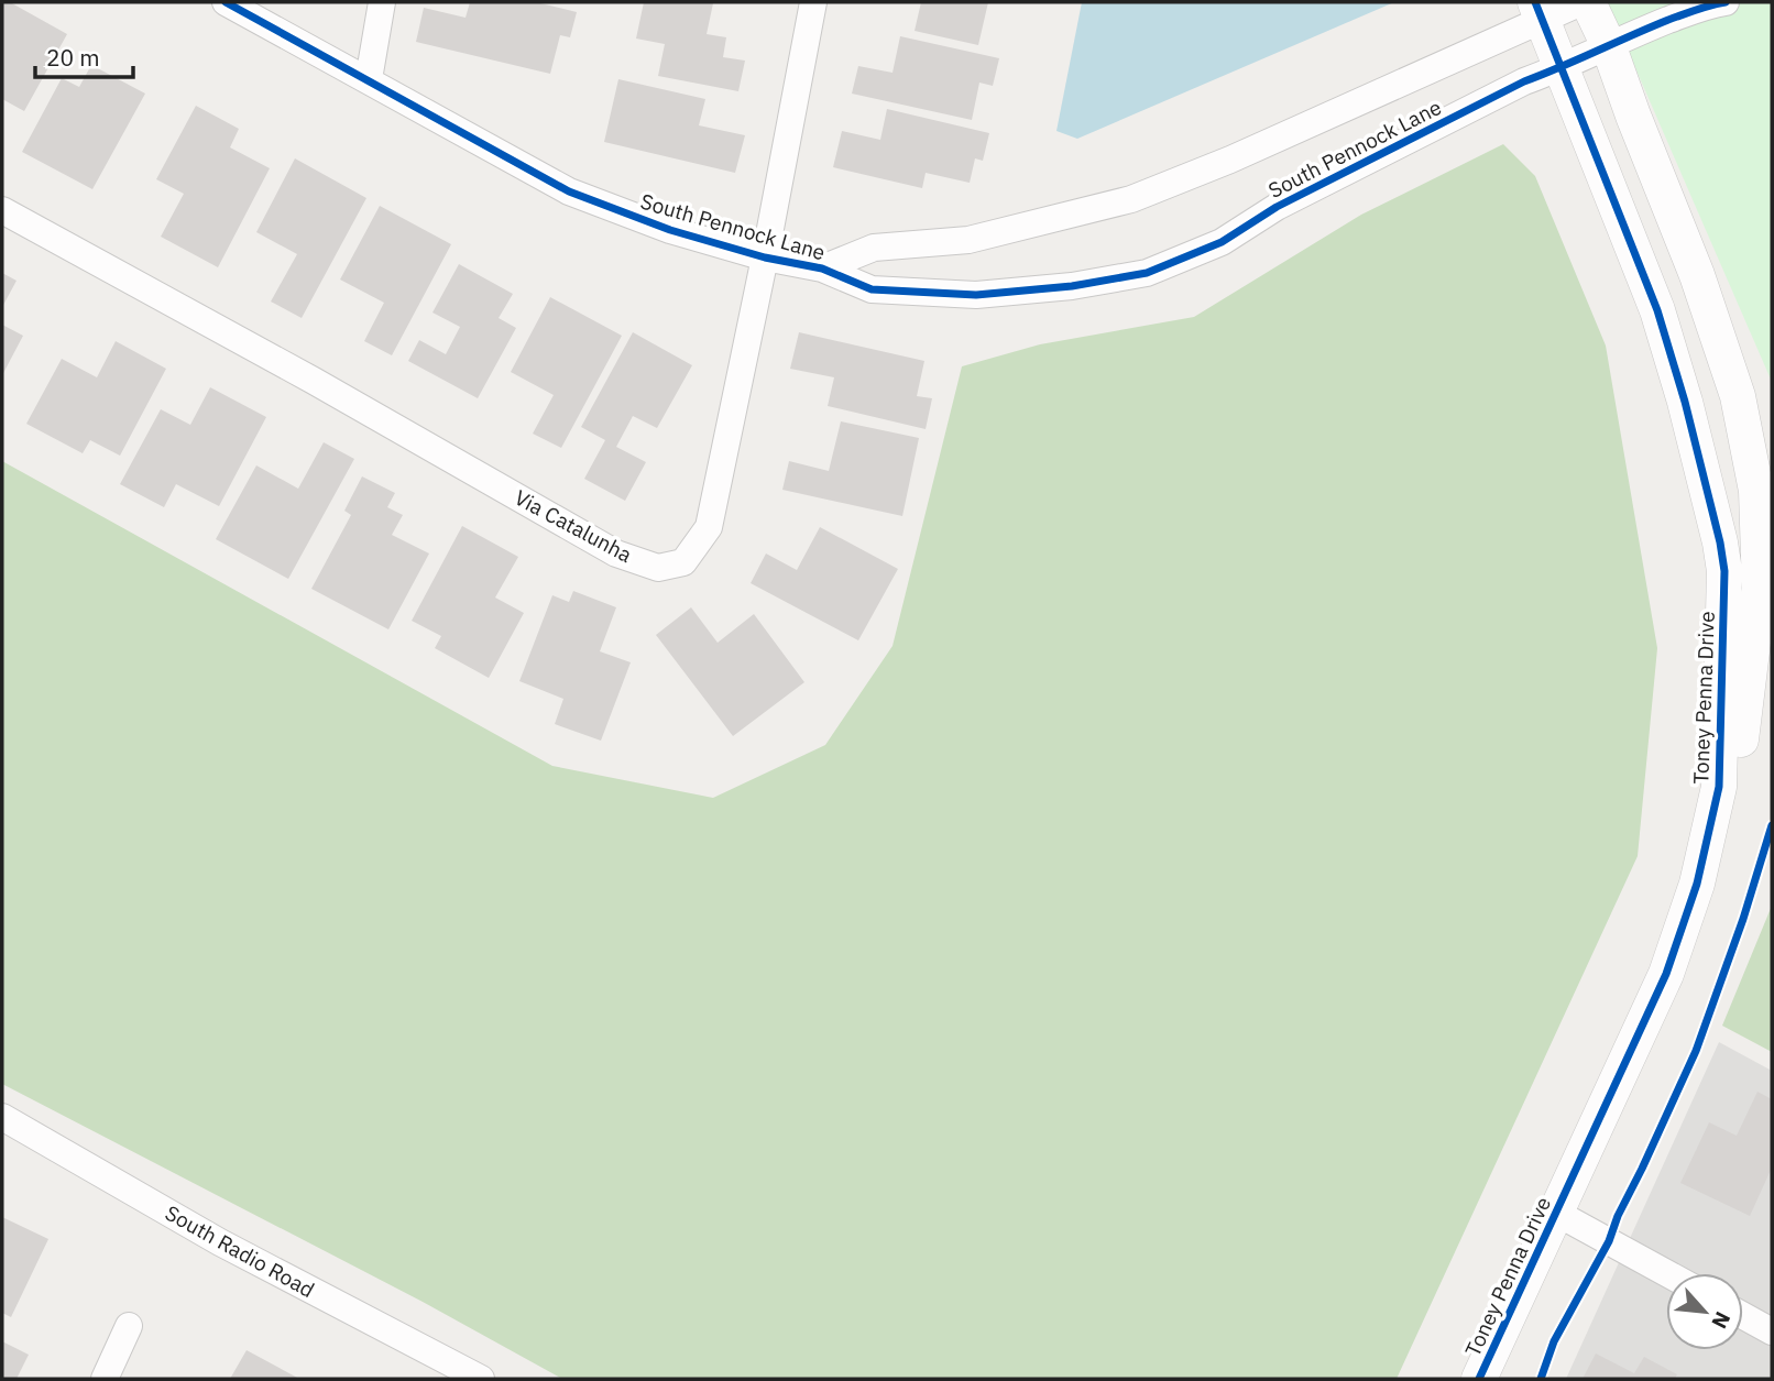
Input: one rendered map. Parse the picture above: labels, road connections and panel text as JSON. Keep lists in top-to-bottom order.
{
  "streets": {
    "street": [
      "South Pennock Lane",
      "Via Catalunha",
      "Toney Penna Drive",
      "South Radio Road"
    ]
  },
  "crossings": [
    ["South Pennock Lane", "Via Catalunha"],
    ["South Pennock Lane", "Toney Penna Drive"]
  ],
  "scale_bar": "20 m",
  "north": "bottom right"
}
